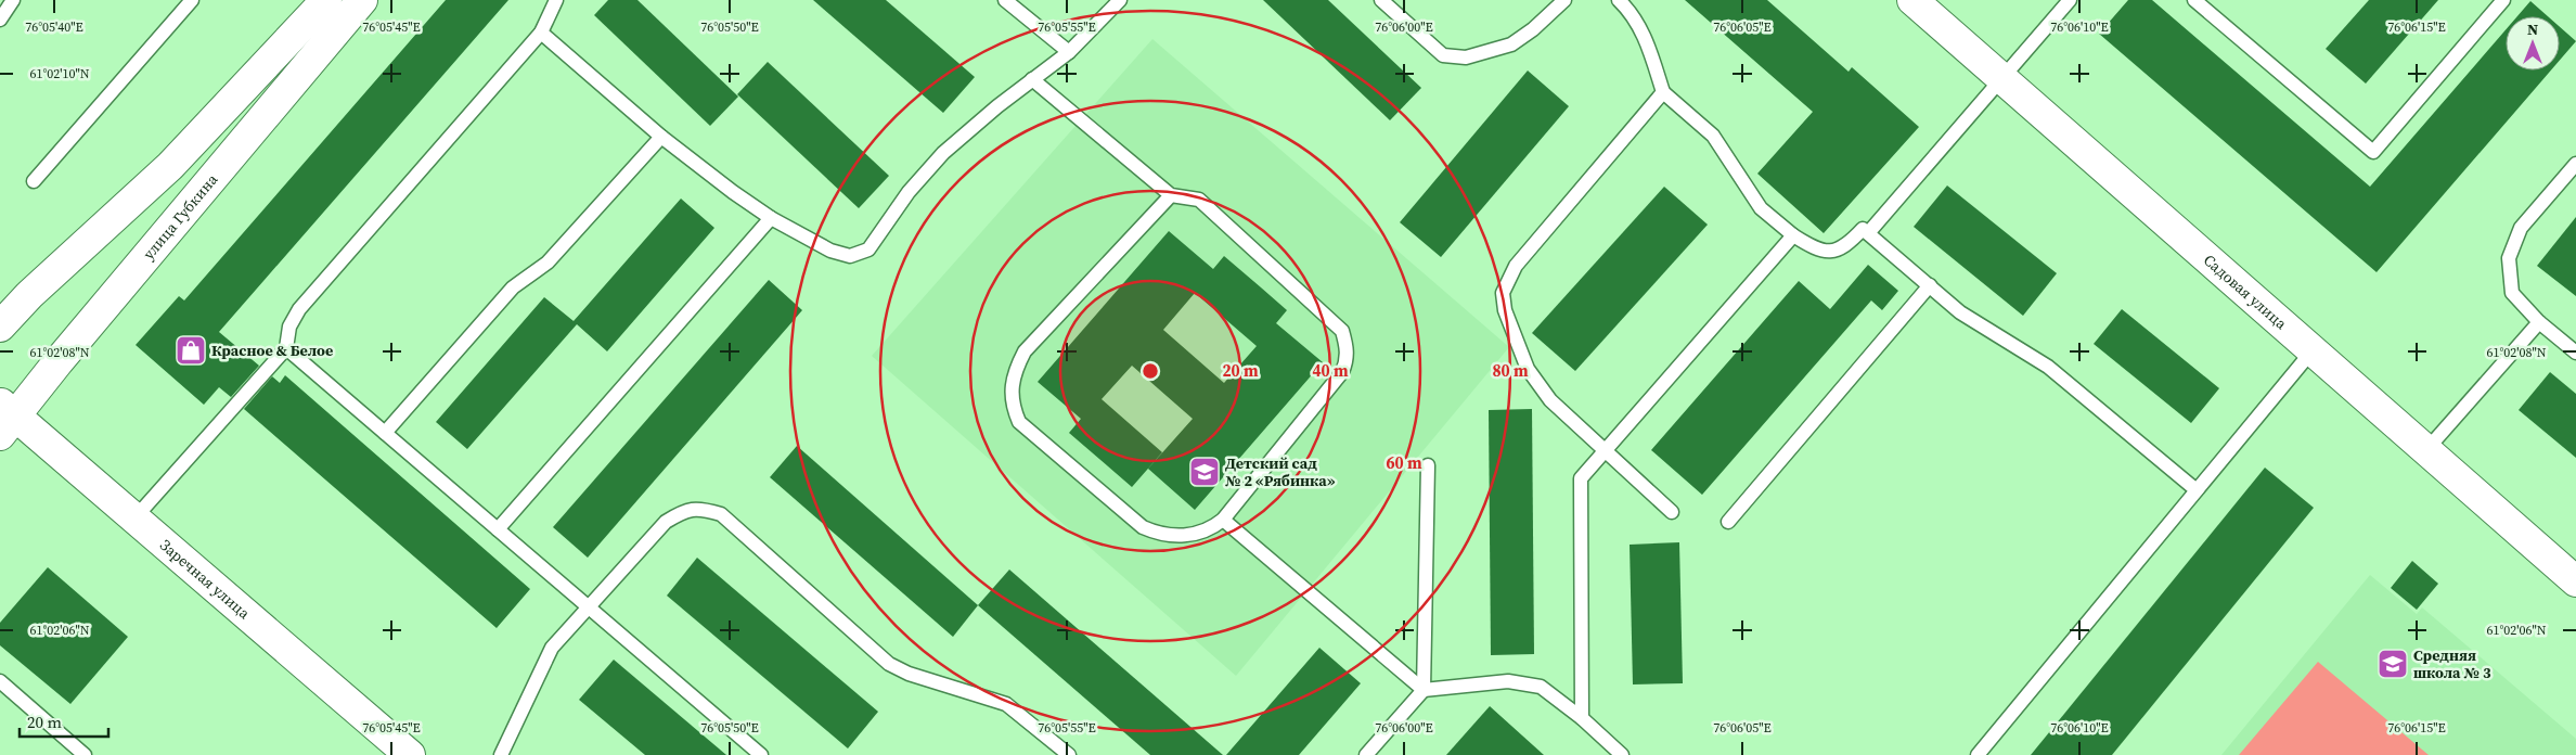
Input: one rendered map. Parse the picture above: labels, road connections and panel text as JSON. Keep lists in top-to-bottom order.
{
  "streets": {
    "main road": ["улица Губкина", "Садовая улица", "Заречная улица"]
  },
  "crossings": [
    ["улица Губкина", "Заречная улица"]
  ],
  "places": {
    "shop": ["Красное & Белое"],
    "school or university": ["Детский сад № 2 «Рябинка»", "Средняя школа № 3"]
  },
  "scale_bar": "20 m",
  "north": "top",
  "coordinates": [
    "76°05'40\"E",
    "76°05'45\"E",
    "76°05'50\"E",
    "76°05'55\"E",
    "76°06'00\"E",
    "76°06'05\"E",
    "76°06'10\"E",
    "76°06'15\"E",
    "61°02'10\"N",
    "61°02'08\"N",
    "61°02'06\"N"
  ],
  "rings": [
    "20 m",
    "40 m",
    "80 m",
    "60 m"
  ]
}
